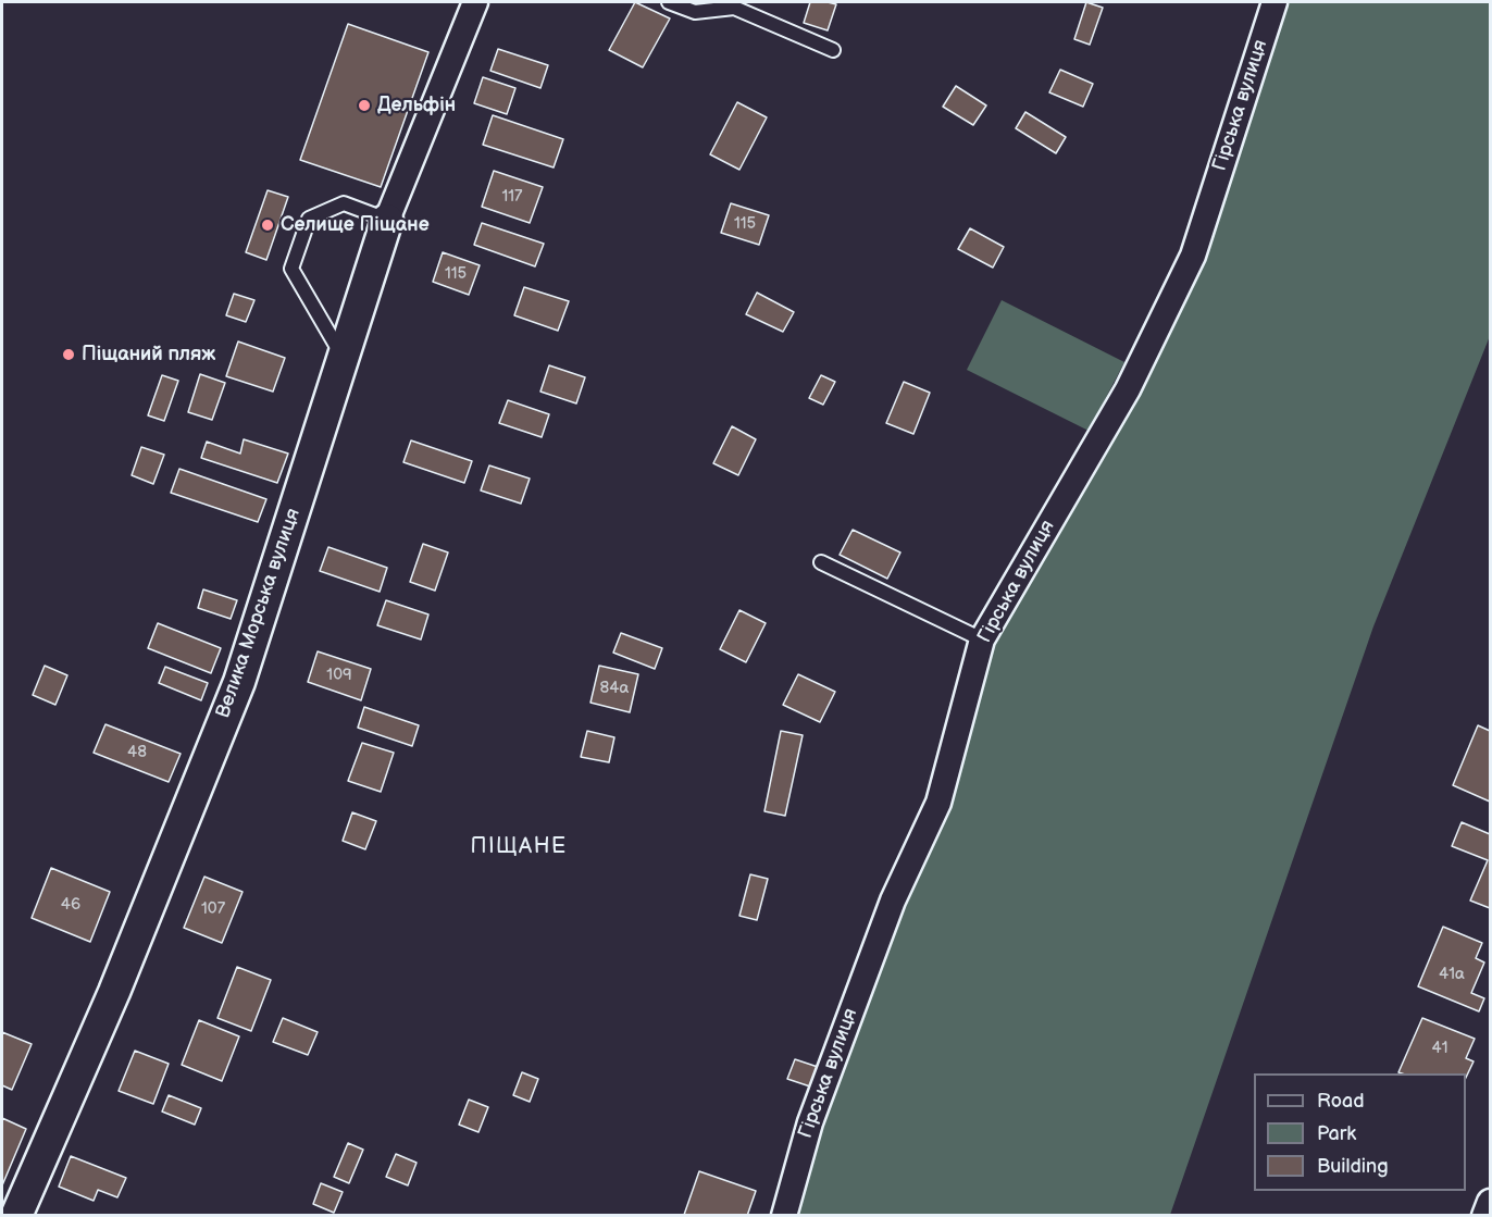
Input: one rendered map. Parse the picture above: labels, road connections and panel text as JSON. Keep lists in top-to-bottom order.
{
  "streets": {
    "street": ["Гірська вулиця", "Велика Морська вулиця"]
  },
  "districts": ["ПІЩАНЕ"],
  "places": ["Дельфін", "Селище Піщане", "Піщаний пляж"],
  "house_numbers": [
    "117",
    "115",
    "115",
    "109",
    "84а",
    "48",
    "46",
    "107",
    "41а",
    "41"
  ],
  "legend": ["Road", "Park", "Building"]
}
